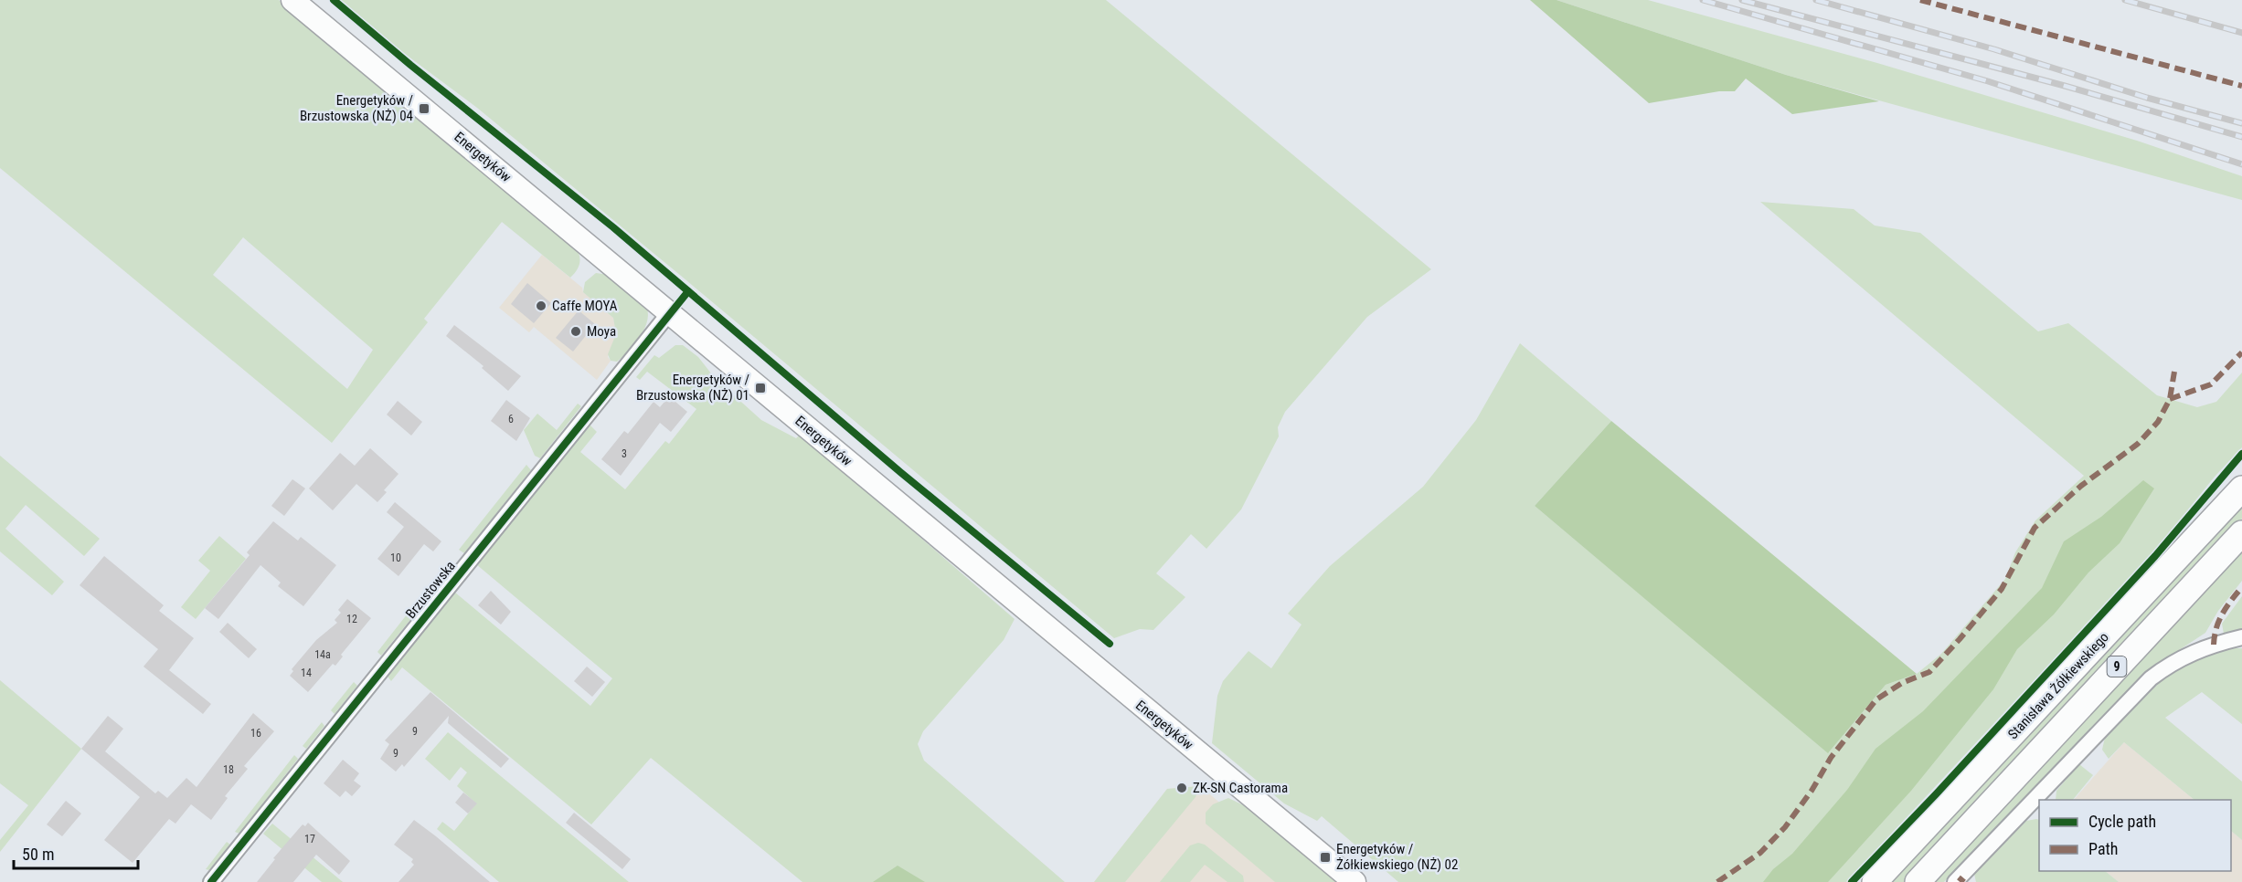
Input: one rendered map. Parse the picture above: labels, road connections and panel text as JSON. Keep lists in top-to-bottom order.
{
  "streets": {
    "main road": ["Energetyków", "9", "Stanisława Żółkiewskiego"],
    "street": ["Brzustowska"]
  },
  "crossings": [
    ["Energetyków", "Brzustowska"]
  ],
  "places": {
    "transit": ["Energetyków / Brzustowska (NŻ) 04", "Energetyków / Brzustowska (NŻ) 01", "Energetyków / Żółkiewskiego (NŻ) 02"],
    "other": ["Caffe MOYA", "Moya", "ZK-SN Castorama"]
  },
  "house_numbers": [
    "6",
    "3",
    "10",
    "12",
    "14a",
    "14",
    "9",
    "16",
    "9",
    "18",
    "17"
  ],
  "legend": ["Cycle path", "Path"],
  "scale_bar": "50 m"
}
